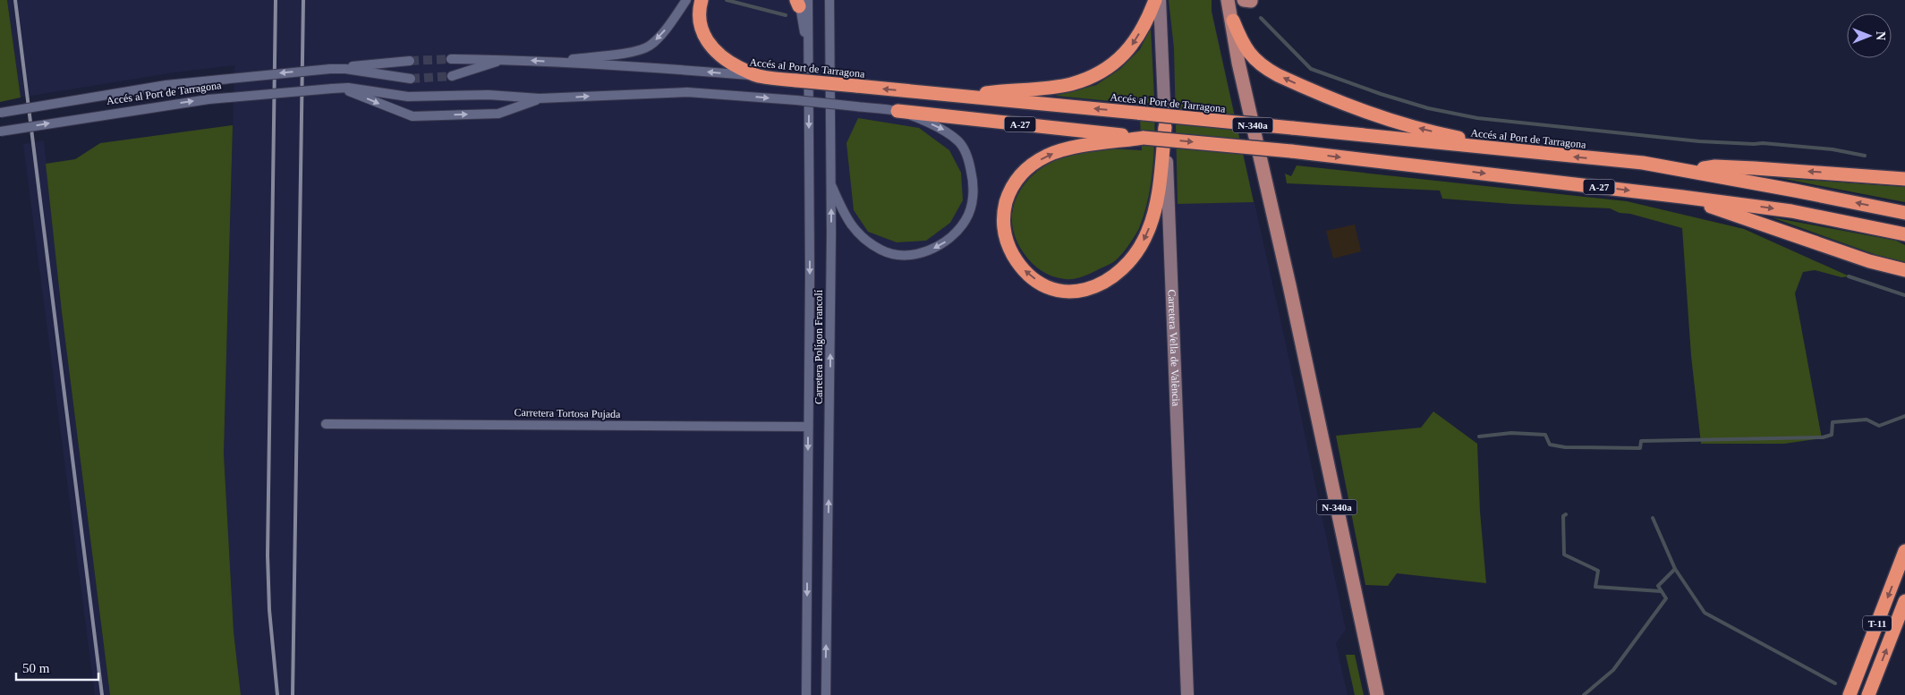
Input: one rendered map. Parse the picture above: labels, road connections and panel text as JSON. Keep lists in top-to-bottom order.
{
  "streets": {
    "highway": ["Accés al Port de Tarragona", "A-27", "T-11"],
    "main road": ["N-340a"],
    "street": ["Carretera Polígon Francolí", "Carretera Vella de València", "Carretera Tortosa Pujada"]
  },
  "crossings": [
    ["Carretera Polígon Francolí", "Carretera Tortosa Pujada"]
  ],
  "scale_bar": "50 m",
  "north": "right"
}
